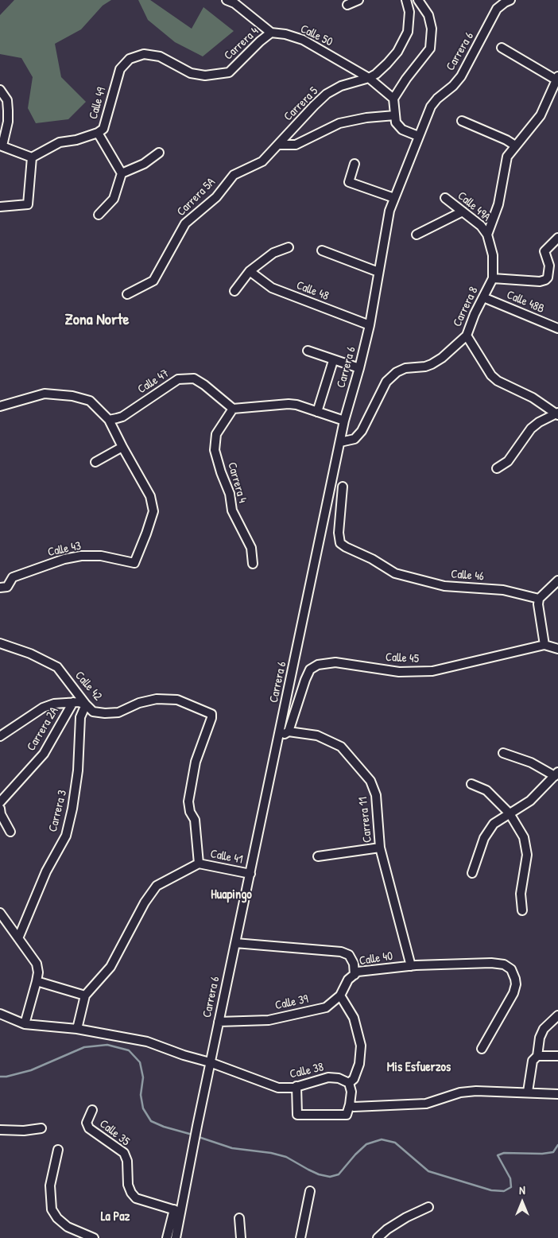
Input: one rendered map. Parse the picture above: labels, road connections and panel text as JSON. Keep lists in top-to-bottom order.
{
  "streets": {
    "street": [
      "Calle 50",
      "Carrera 4",
      "Carrera 6",
      "Calle 49",
      "Carrera 5",
      "Carrera 5A",
      "Calle 49A",
      "Calle 48",
      "Calle 48B",
      "Carrera 8",
      "Calle 47",
      "Calle 43",
      "Calle 46",
      "Calle 45",
      "Calle 42",
      "Carrera 2A",
      "Carrera 3",
      "Carrera 11",
      "Calle 41",
      "Calle 40",
      "Calle 39",
      "Calle 38",
      "Calle 35"
    ]
  },
  "crossings": [
    ["Calle 50", "Carrera 4"],
    ["Calle 50", "Carrera 5"],
    ["Carrera 4", "Calle 49"],
    ["Carrera 4", "Calle 47"],
    ["Carrera 6", "Calle 48"],
    ["Carrera 6", "Carrera 8"],
    ["Carrera 6", "Calle 41"],
    ["Carrera 6", "Calle 40"],
    ["Carrera 6", "Calle 39"],
    ["Carrera 6", "Calle 38"],
    ["Carrera 6", "Calle 35"],
    ["Carrera 5", "Carrera 5A"],
    ["Calle 49A", "Carrera 8"],
    ["Calle 48B", "Carrera 8"],
    ["Calle 45", "Carrera 11"],
    ["Calle 42", "Carrera 3"],
    ["Calle 42", "Calle 41"],
    ["Carrera 11", "Calle 40"],
    ["Calle 40", "Calle 39"]
  ],
  "districts": [
    "Zona Norte",
    "Huapingo",
    "Mis Esfuerzos",
    "La Paz"
  ],
  "north": "top"
}
